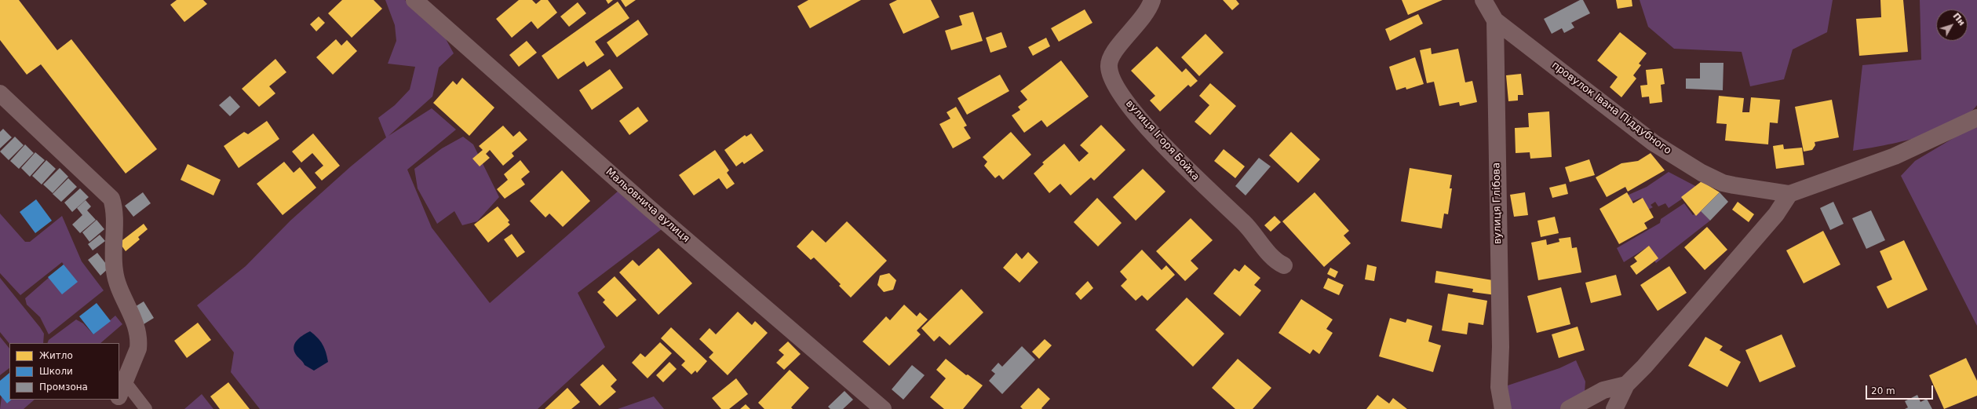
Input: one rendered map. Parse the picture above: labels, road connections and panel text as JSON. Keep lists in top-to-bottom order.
{
  "streets": {
    "street": [
      "провулок Івана Піддубного",
      "вулиця Ігоря Бойка",
      "вулиця Глібова",
      "Мальовнича вулиця"
    ]
  },
  "crossings": [
    ["провулок Івана Піддубного", "вулиця Глібова"]
  ],
  "legend": ["Житло", "Школи", "Промзона"],
  "scale_bar": "20 m",
  "north": "top right"
}
